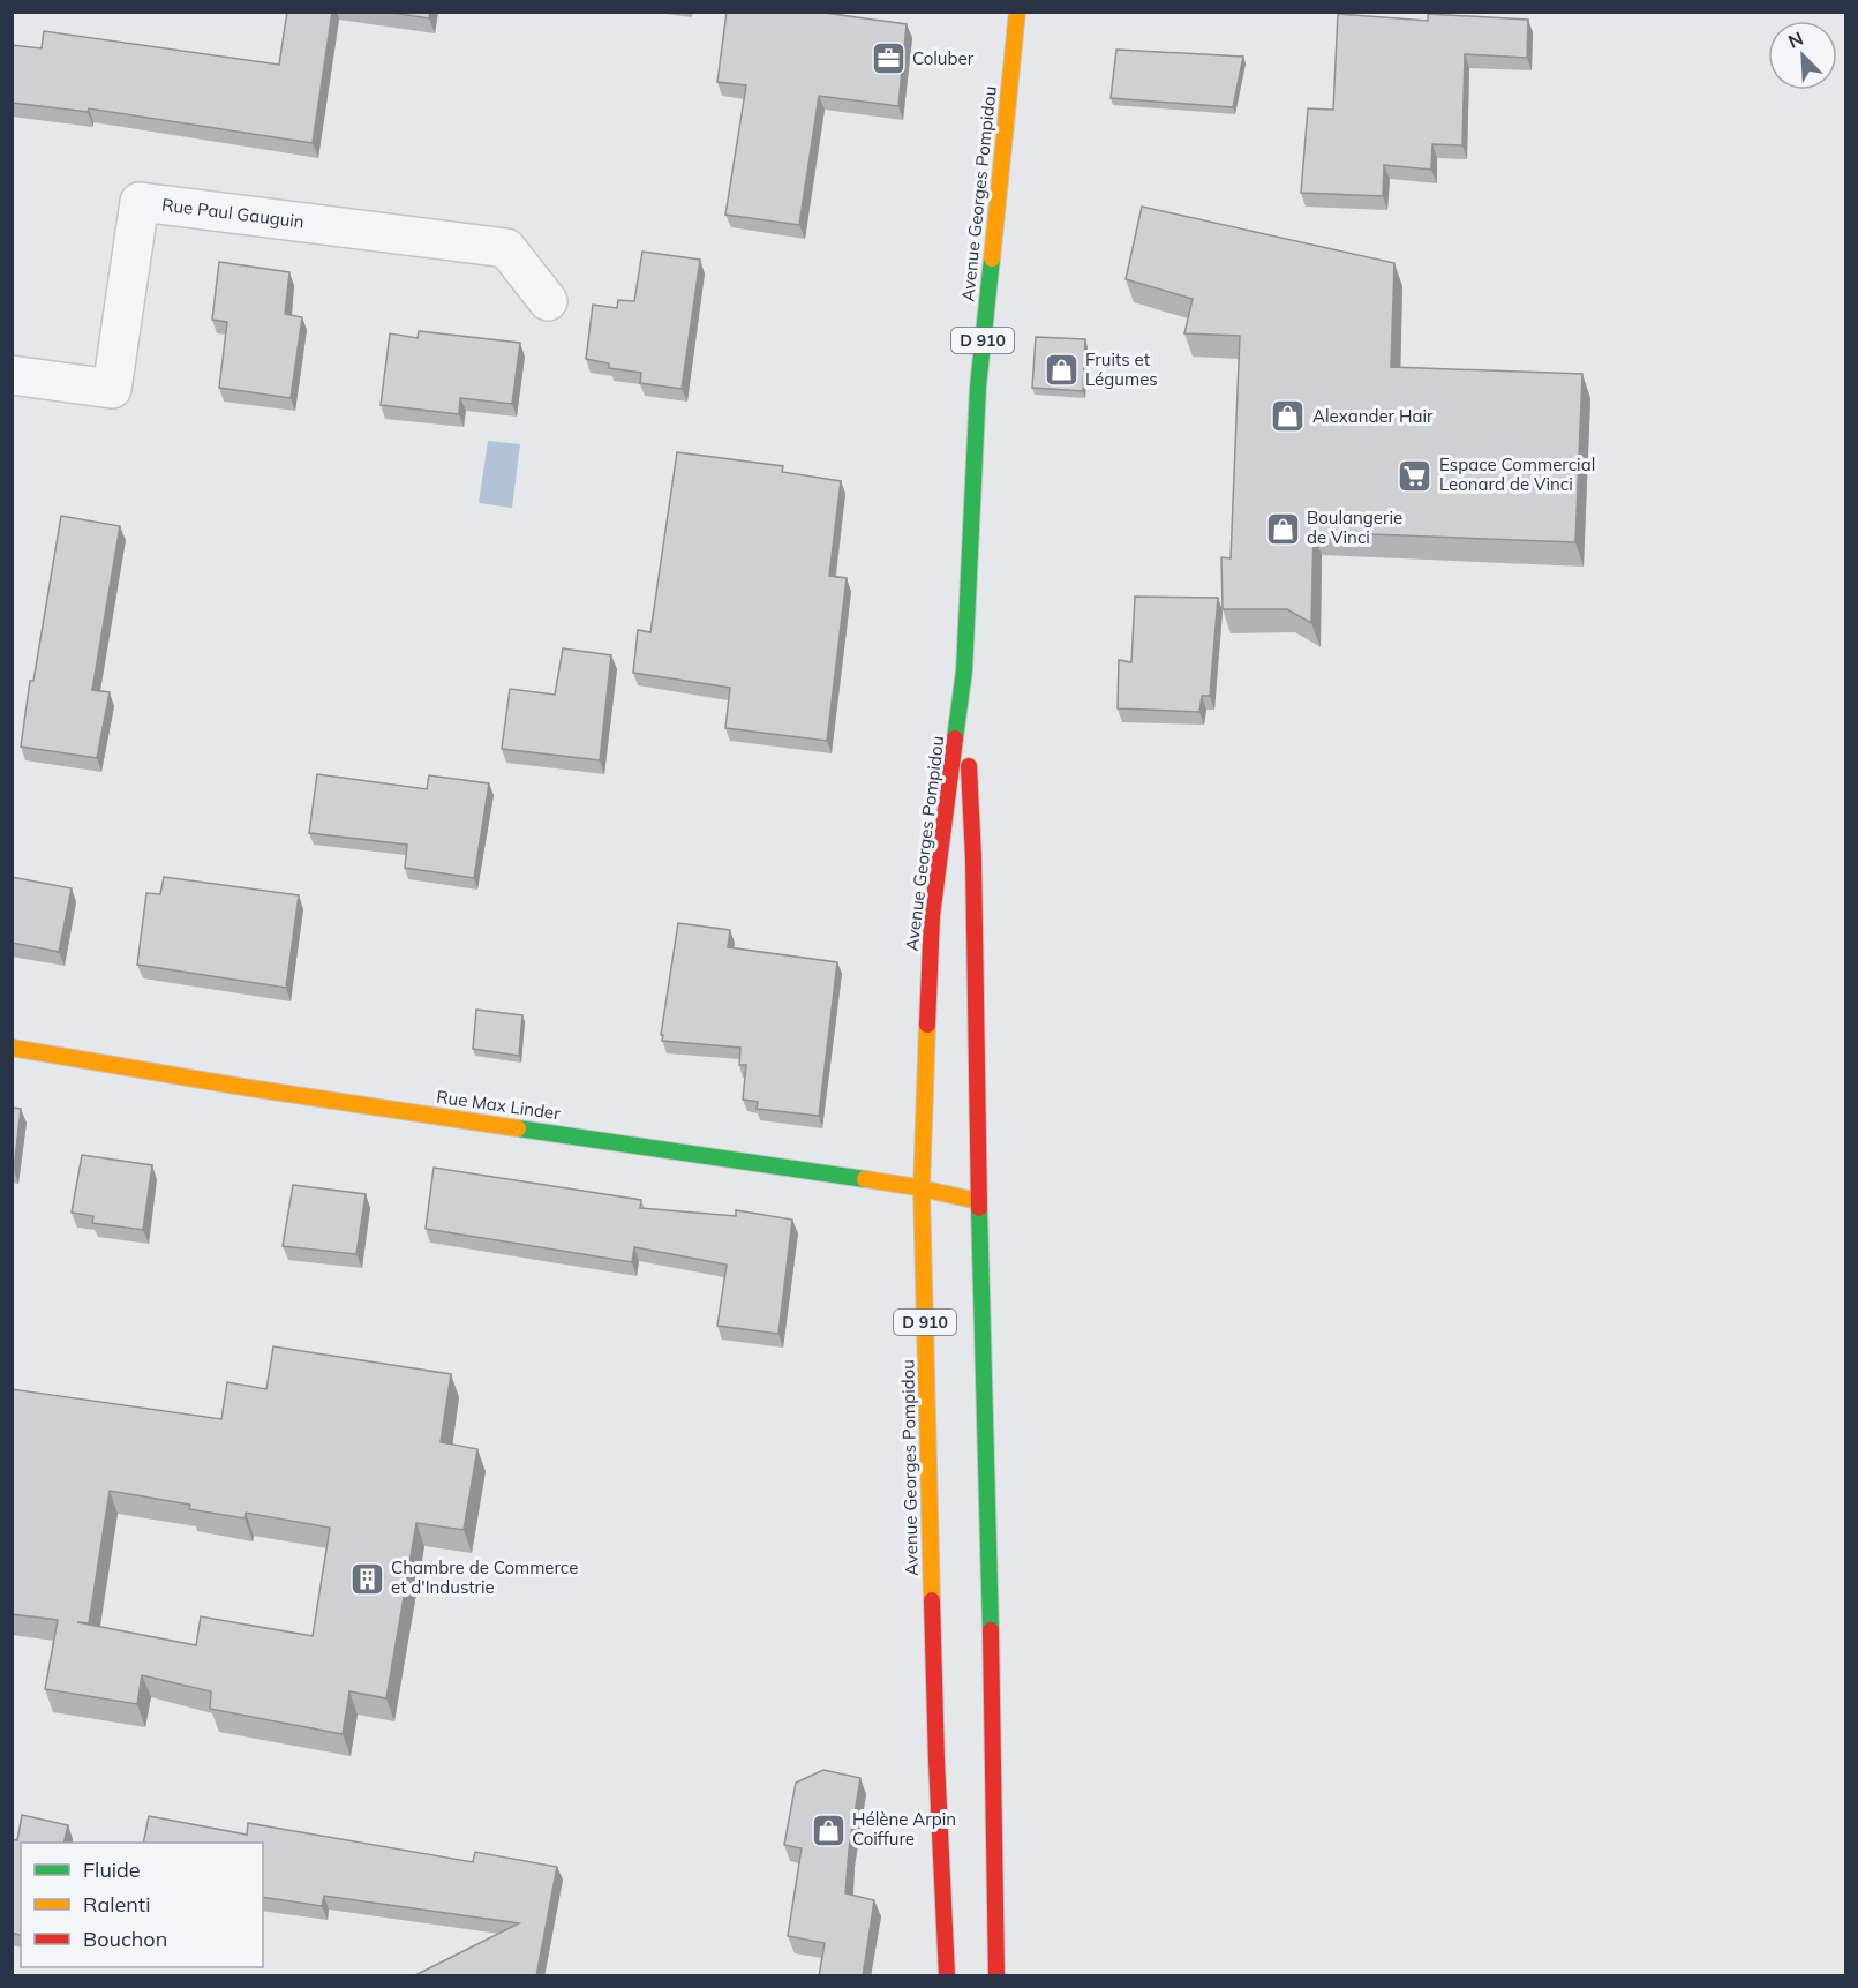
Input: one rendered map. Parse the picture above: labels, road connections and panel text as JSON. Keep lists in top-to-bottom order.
{
  "streets": {
    "main road": ["Avenue Georges Pompidou", "D 910", "Rue Max Linder"],
    "street": ["Rue Paul Gauguin"]
  },
  "crossings": [
    ["Avenue Georges Pompidou", "Rue Max Linder"]
  ],
  "places": {
    "office": ["Coluber"],
    "shop": [
      "Fruits et Légumes",
      "Alexander Hair",
      "Boulangerie de Vinci",
      "Hélène Arpin Coiffure"
    ],
    "supermarket": ["Espace Commercial Leonard de Vinci"],
    "building": ["Chambre de Commerce et d'Industrie"]
  },
  "legend": ["Fluide", "Ralenti", "Bouchon"],
  "north": "top left"
}
